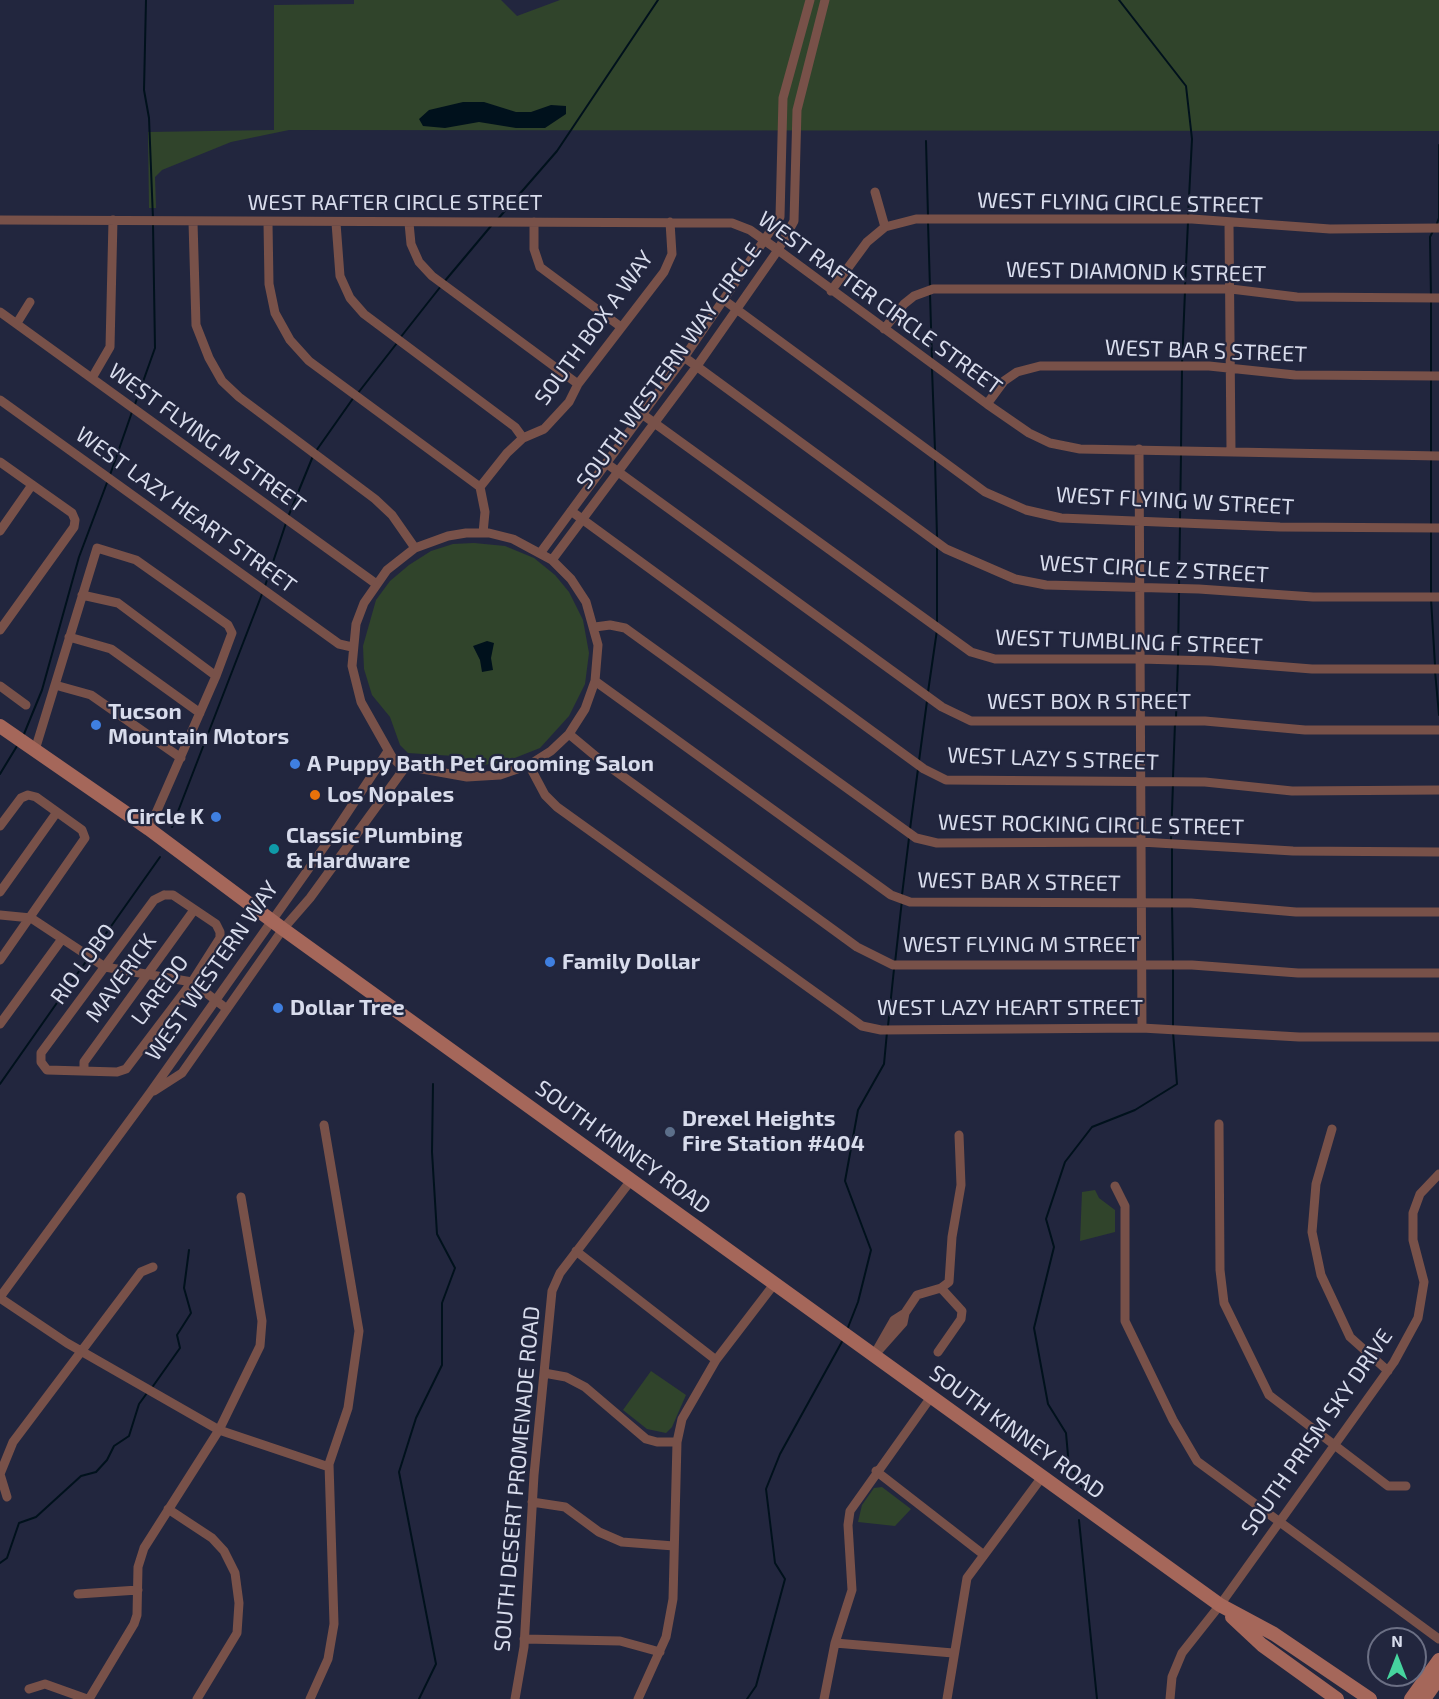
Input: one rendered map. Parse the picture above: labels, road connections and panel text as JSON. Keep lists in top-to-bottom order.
{
  "streets": {
    "main road": ["SOUTH KINNEY ROAD"],
    "street": [
      "WEST RAFTER CIRCLE STREET",
      "WEST FLYING CIRCLE STREET",
      "WEST DIAMOND K STREET",
      "SOUTH BOX A WAY",
      "WEST BAR S STREET",
      "SOUTH WESTERN WAY CIRCLE",
      "WEST FLYING M STREET",
      "WEST FLYING W STREET",
      "WEST LAZY HEART STREET",
      "WEST CIRCLE Z STREET",
      "WEST TUMBLING F STREET",
      "WEST BOX R STREET",
      "WEST LAZY S STREET",
      "WEST ROCKING CIRCLE STREET",
      "WEST BAR X STREET",
      "RIO LOBO",
      "WEST WESTERN WAY",
      "MAVERICK",
      "LAREDO",
      "SOUTH PRISM SKY DRIVE",
      "SOUTH DESERT PROMENADE ROAD"
    ]
  },
  "crossings": [
    ["WEST RAFTER CIRCLE STREET", "WEST FLYING CIRCLE STREET"],
    ["WEST RAFTER CIRCLE STREET", "WEST DIAMOND K STREET"],
    ["WEST RAFTER CIRCLE STREET", "SOUTH BOX A WAY"],
    ["WEST RAFTER CIRCLE STREET", "WEST BAR S STREET"],
    ["WEST RAFTER CIRCLE STREET", "SOUTH WESTERN WAY CIRCLE"],
    ["SOUTH WESTERN WAY CIRCLE", "WEST FLYING W STREET"],
    ["SOUTH WESTERN WAY CIRCLE", "WEST CIRCLE Z STREET"],
    ["SOUTH WESTERN WAY CIRCLE", "WEST TUMBLING F STREET"],
    ["SOUTH WESTERN WAY CIRCLE", "WEST BOX R STREET"],
    ["SOUTH WESTERN WAY CIRCLE", "WEST LAZY S STREET"],
    ["RIO LOBO", "MAVERICK"],
    ["RIO LOBO", "LAREDO"],
    ["WEST WESTERN WAY", "SOUTH KINNEY ROAD"],
    ["MAVERICK", "LAREDO"],
    ["SOUTH KINNEY ROAD", "SOUTH PRISM SKY DRIVE"],
    ["SOUTH KINNEY ROAD", "SOUTH DESERT PROMENADE ROAD"]
  ],
  "places": [
    "Tucson Mountain Motors",
    "A Puppy Bath Pet Grooming Salon",
    "Los Nopales",
    "Circle K",
    "Classic Plumbing & Hardware",
    "Family Dollar",
    "Dollar Tree",
    "Drexel Heights Fire Station #404"
  ],
  "north": "top"
}
